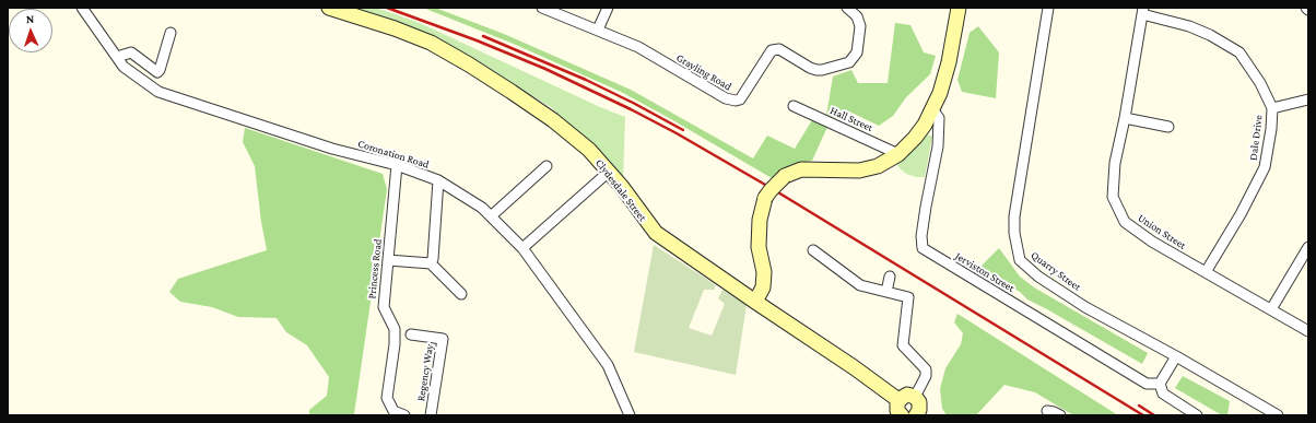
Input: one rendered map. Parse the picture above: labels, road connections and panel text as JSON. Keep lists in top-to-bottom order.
{
  "streets": {
    "main road": ["Clydesdale Street"],
    "street": [
      "Grayling Road",
      "Hall Street",
      "Dale Drive",
      "Coronation Road",
      "Union Street",
      "Princess Road",
      "Quarry Street",
      "Jerviston Street",
      "Regency Way"
    ]
  },
  "crossings": [
    ["Dale Drive", "Union Street"],
    ["Coronation Road", "Princess Road"]
  ],
  "north": "top"
}
